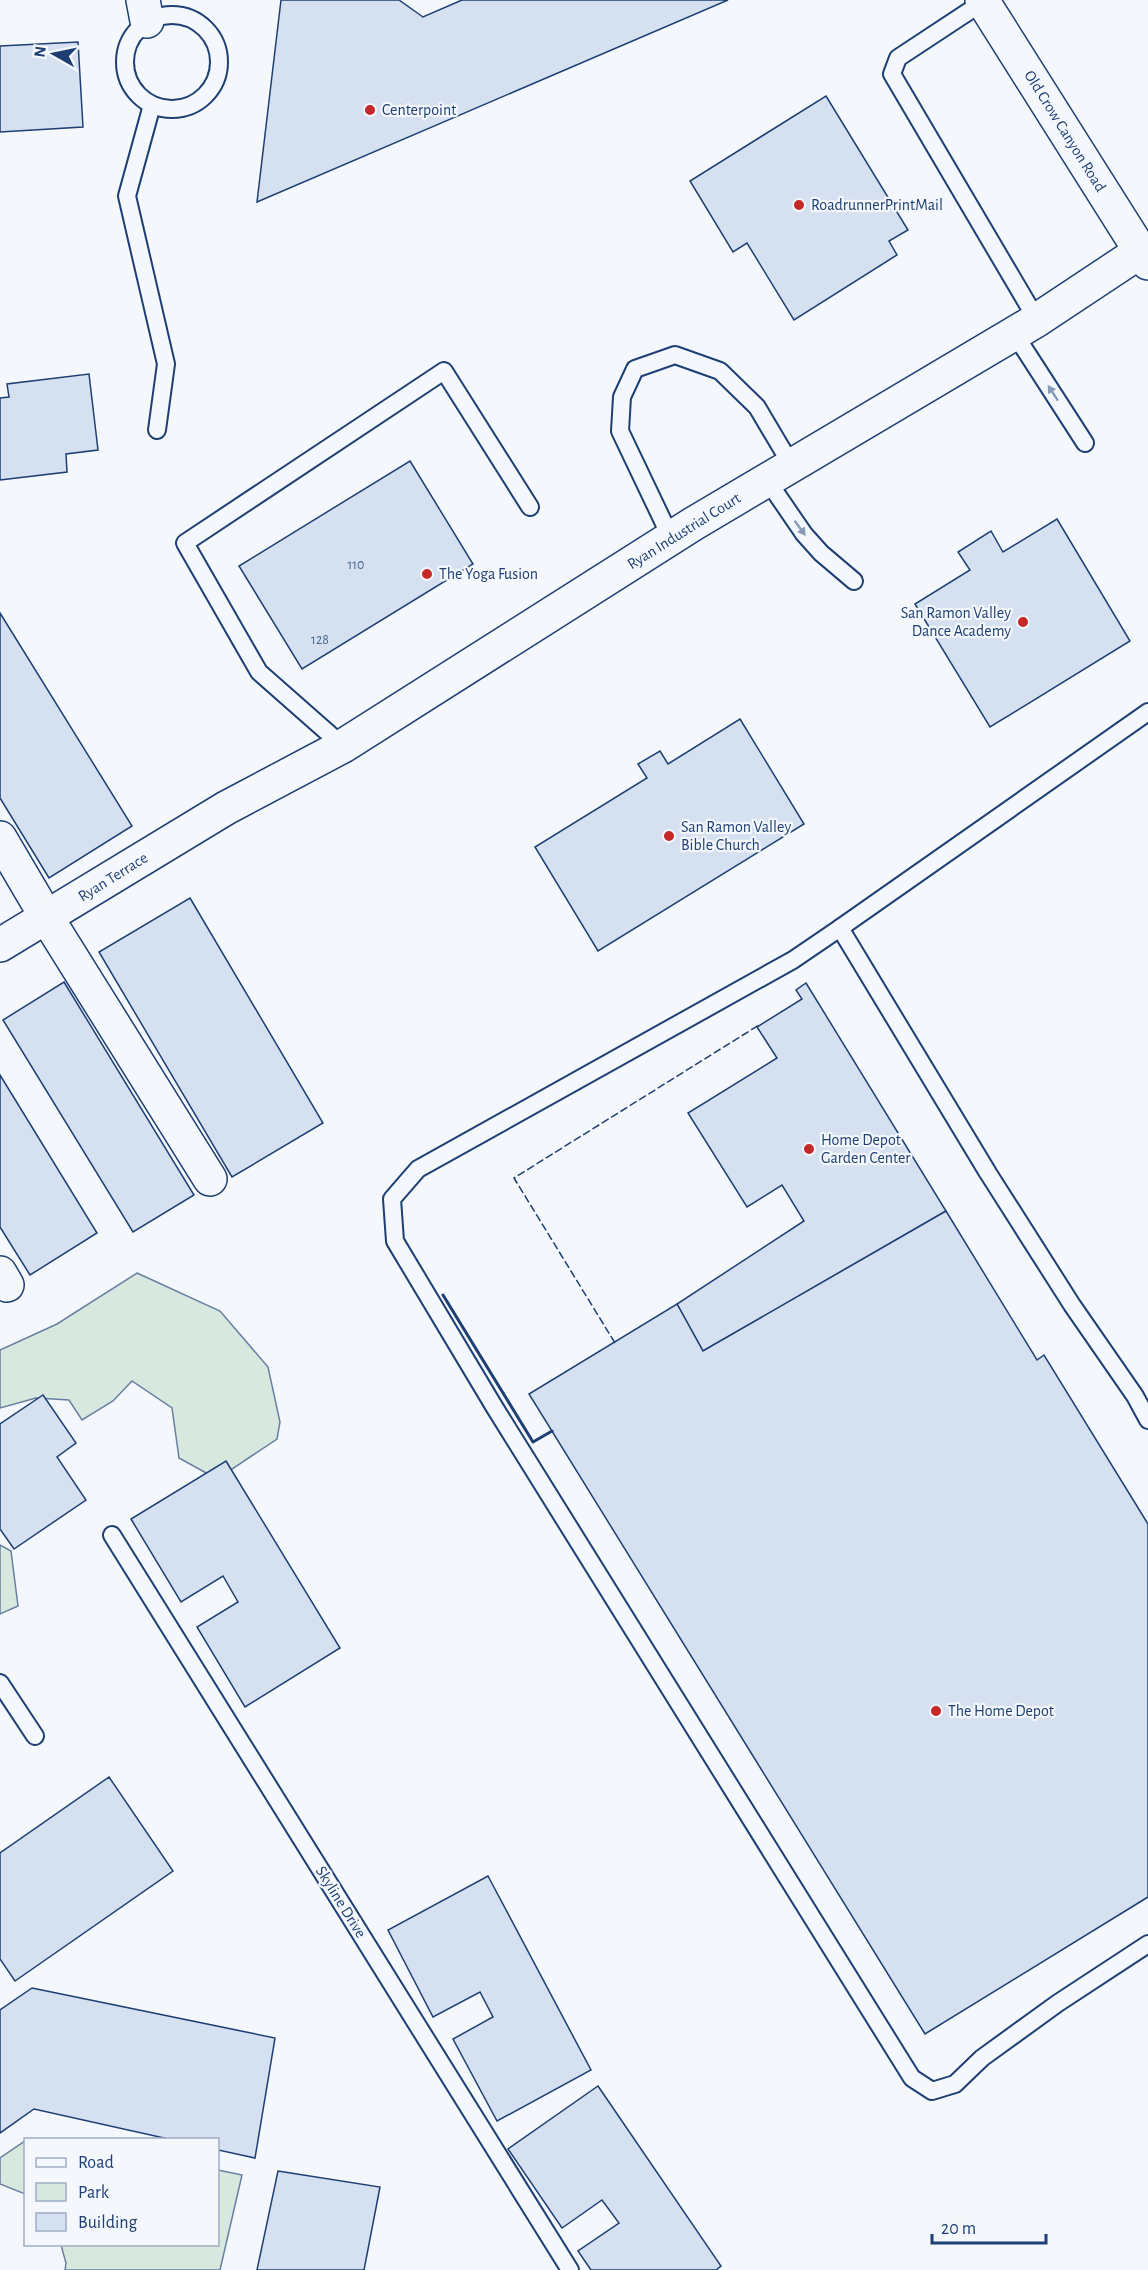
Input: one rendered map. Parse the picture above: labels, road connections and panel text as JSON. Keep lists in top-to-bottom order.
{
  "streets": {
    "street": ["Old Crow Canyon Road", "Ryan Industrial Court", "Ryan Terrace"],
    "lane": ["Skyline Drive"]
  },
  "crossings": [
    ["Old Crow Canyon Road", "Ryan Industrial Court"],
    ["Ryan Industrial Court", "Ryan Terrace"]
  ],
  "places": [
    "Centerpoint",
    "RoadrunnerPrintMail",
    "The Yoga Fusion",
    "San Ramon Valley Dance Academy",
    "San Ramon Valley Bible Church",
    "Home Depot Garden Center",
    "The Home Depot"
  ],
  "house_numbers": ["110", "128"],
  "legend": ["Road", "Park", "Building"],
  "scale_bar": "20 m",
  "north": "left"
}
